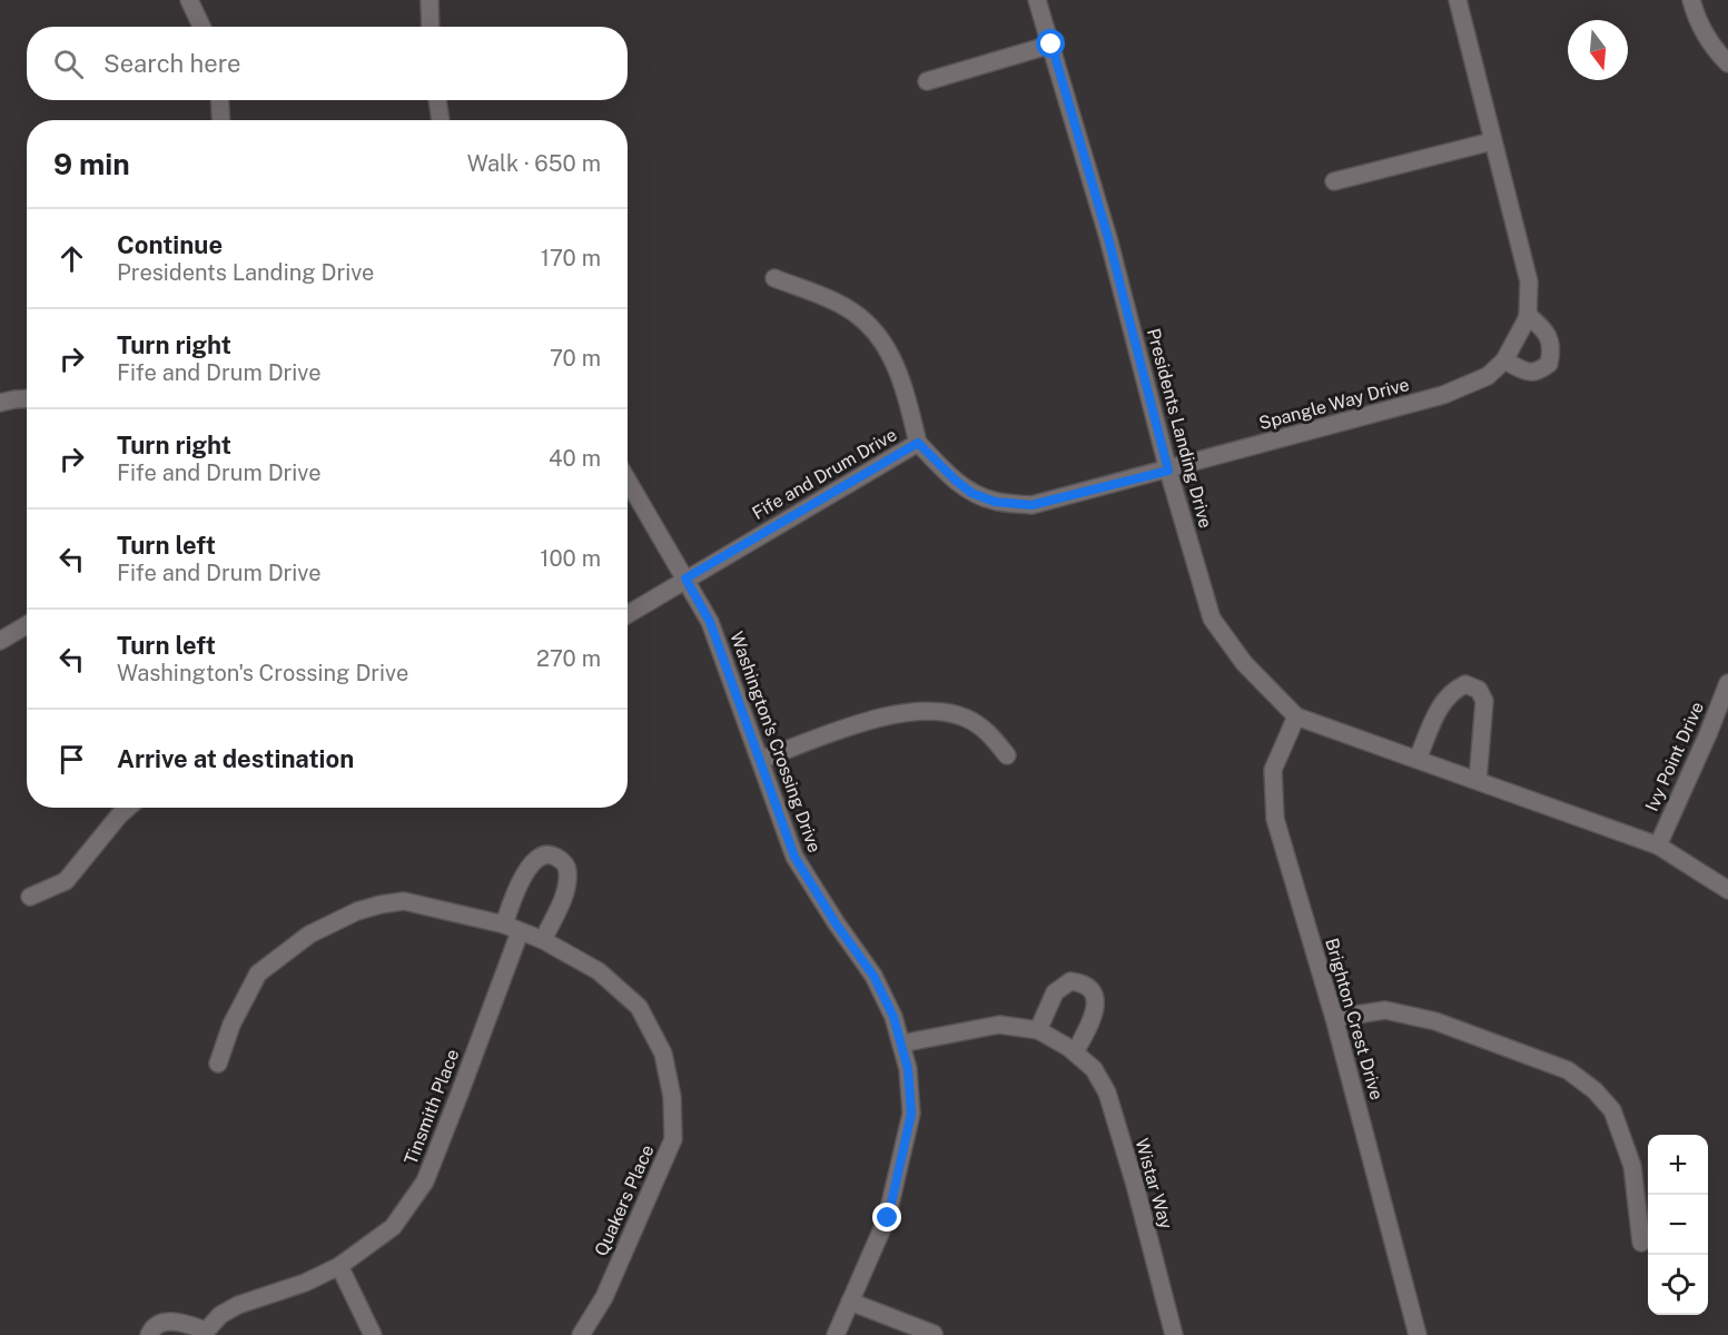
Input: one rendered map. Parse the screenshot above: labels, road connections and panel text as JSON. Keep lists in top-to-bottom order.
{
  "streets": {
    "street": [
      "Spangle Way Drive",
      "Presidents Landing Drive",
      "Fife and Drum Drive",
      "Washington's Crossing Drive",
      "Ivy Point Drive",
      "Brighton Crest Drive",
      "Tinsmith Place",
      "Wistar Way",
      "Quakers Place"
    ]
  },
  "crossings": [
    ["Spangle Way Drive", "Presidents Landing Drive"],
    ["Spangle Way Drive", "Fife and Drum Drive"],
    ["Presidents Landing Drive", "Fife and Drum Drive"],
    ["Presidents Landing Drive", "Ivy Point Drive"],
    ["Presidents Landing Drive", "Brighton Crest Drive"],
    ["Fife and Drum Drive", "Washington's Crossing Drive"],
    ["Washington's Crossing Drive", "Wistar Way"],
    ["Tinsmith Place", "Quakers Place"]
  ],
  "north": "bottom",
  "page": {
    "search": "Search here",
    "heading": ["9 min", "Walk · 650 m"],
    "list": [
      ["Continue", "Presidents Landing Drive", "170 m"],
      ["Turn right", "Fife and Drum Drive", "70 m"],
      ["Turn right", "Fife and Drum Drive", "40 m"],
      ["Turn left", "Fife and Drum Drive", "100 m"],
      ["Turn left", "Washington's Crossing Drive", "270 m"],
      "Arrive at destination"
    ],
    "map_buttons": ["+", "−"]
  }
}
